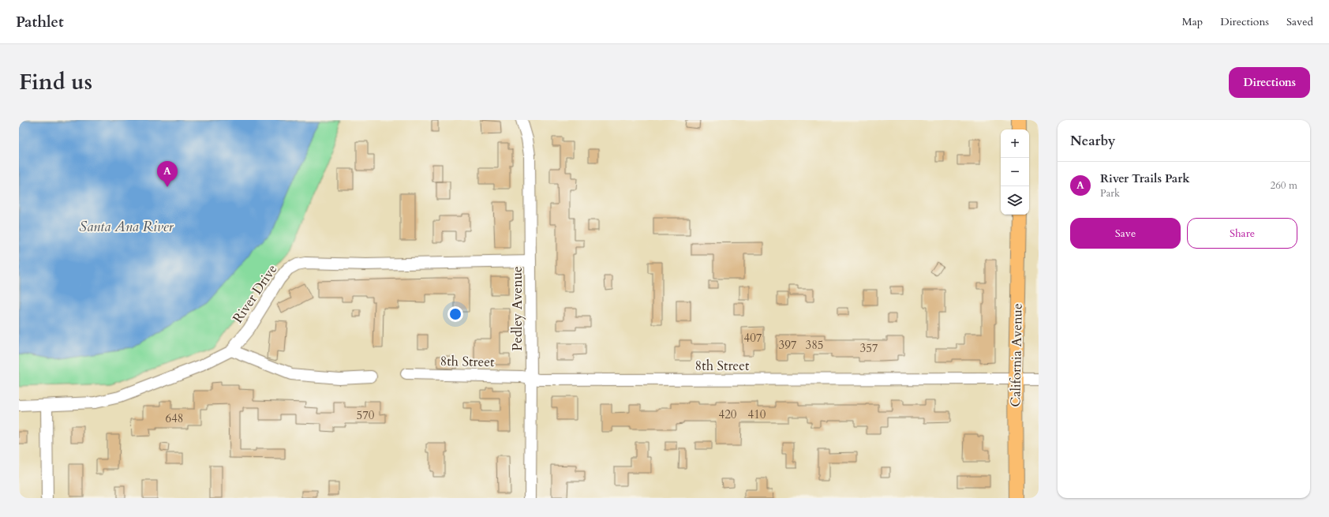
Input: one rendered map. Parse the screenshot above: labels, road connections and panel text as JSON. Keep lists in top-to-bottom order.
{
  "streets": {
    "main road": ["California Avenue"],
    "street": ["River Drive", "Pedley Avenue", "8th Street"]
  },
  "crossings": [
    ["River Drive", "Pedley Avenue"],
    ["Pedley Avenue", "8th Street"],
    ["California Avenue", "8th Street"]
  ],
  "water": ["Santa Ana River"],
  "house_numbers": [
    "407",
    "397",
    "385",
    "357",
    "420",
    "410",
    "570",
    "648"
  ],
  "page": {
    "header": "Pathlet",
    "nav": ["Map", "Directions", "Saved"],
    "title": "Find us",
    "buttons": [
      "Directions",
      ["Save", "Share"]
    ],
    "heading": "Nearby",
    "map_buttons": ["+", "−"],
    "pins": "A",
    "list": [
      {
        "mark": "A",
        "name": "River Trails Park",
        "note": "Park",
        "value": "260 m"
      }
    ]
  }
}
